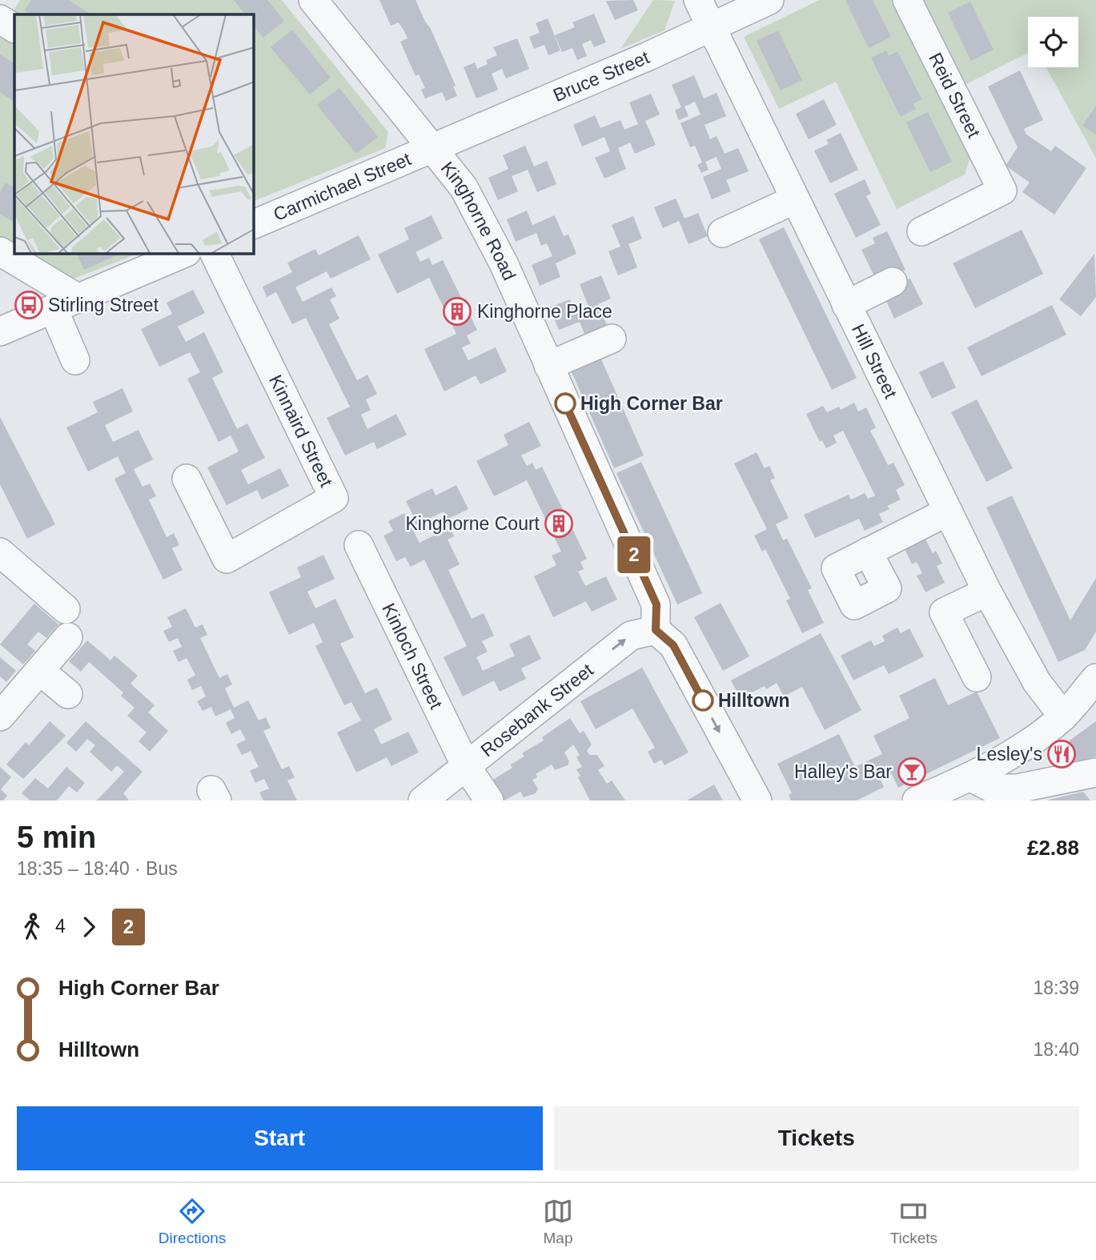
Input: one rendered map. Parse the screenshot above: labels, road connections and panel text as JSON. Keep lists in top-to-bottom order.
{
  "streets": {
    "street": [
      "Bruce Street",
      "Reid Street",
      "Carmichael Street",
      "Kinghorne Road",
      "Hill Street",
      "Kinnaird Street",
      "Kinloch Street",
      "Rosebank Street"
    ]
  },
  "crossings": [
    ["Bruce Street", "Carmichael Street"],
    ["Bruce Street", "Kinghorne Road"],
    ["Bruce Street", "Hill Street"],
    ["Carmichael Street", "Kinghorne Road"],
    ["Kinghorne Road", "Rosebank Street"],
    ["Kinloch Street", "Rosebank Street"]
  ],
  "one_way": ["Rosebank Street"],
  "places": {
    "bus stop": ["Stirling Street"],
    "building": ["Kinghorne Place", "Kinghorne Court"],
    "other": ["High Corner Bar", "Hilltown"],
    "restaurant": ["Lesley's"],
    "bar": ["Halley's Bar"]
  },
  "lines": ["bus line 2"],
  "page": {
    "on_map": "2",
    "heading": ["5 min", "18:35 – 18:40 · Bus", "£2.88"],
    "legs": ["4", "2"],
    "list": [
      {
        "name": "High Corner Bar",
        "value": "18:39"
      },
      {
        "name": "Hilltown",
        "value": "18:40"
      }
    ],
    "buttons": ["Start", "Tickets"],
    "tabs": ["Directions", "Map", "Tickets"]
  }
}
